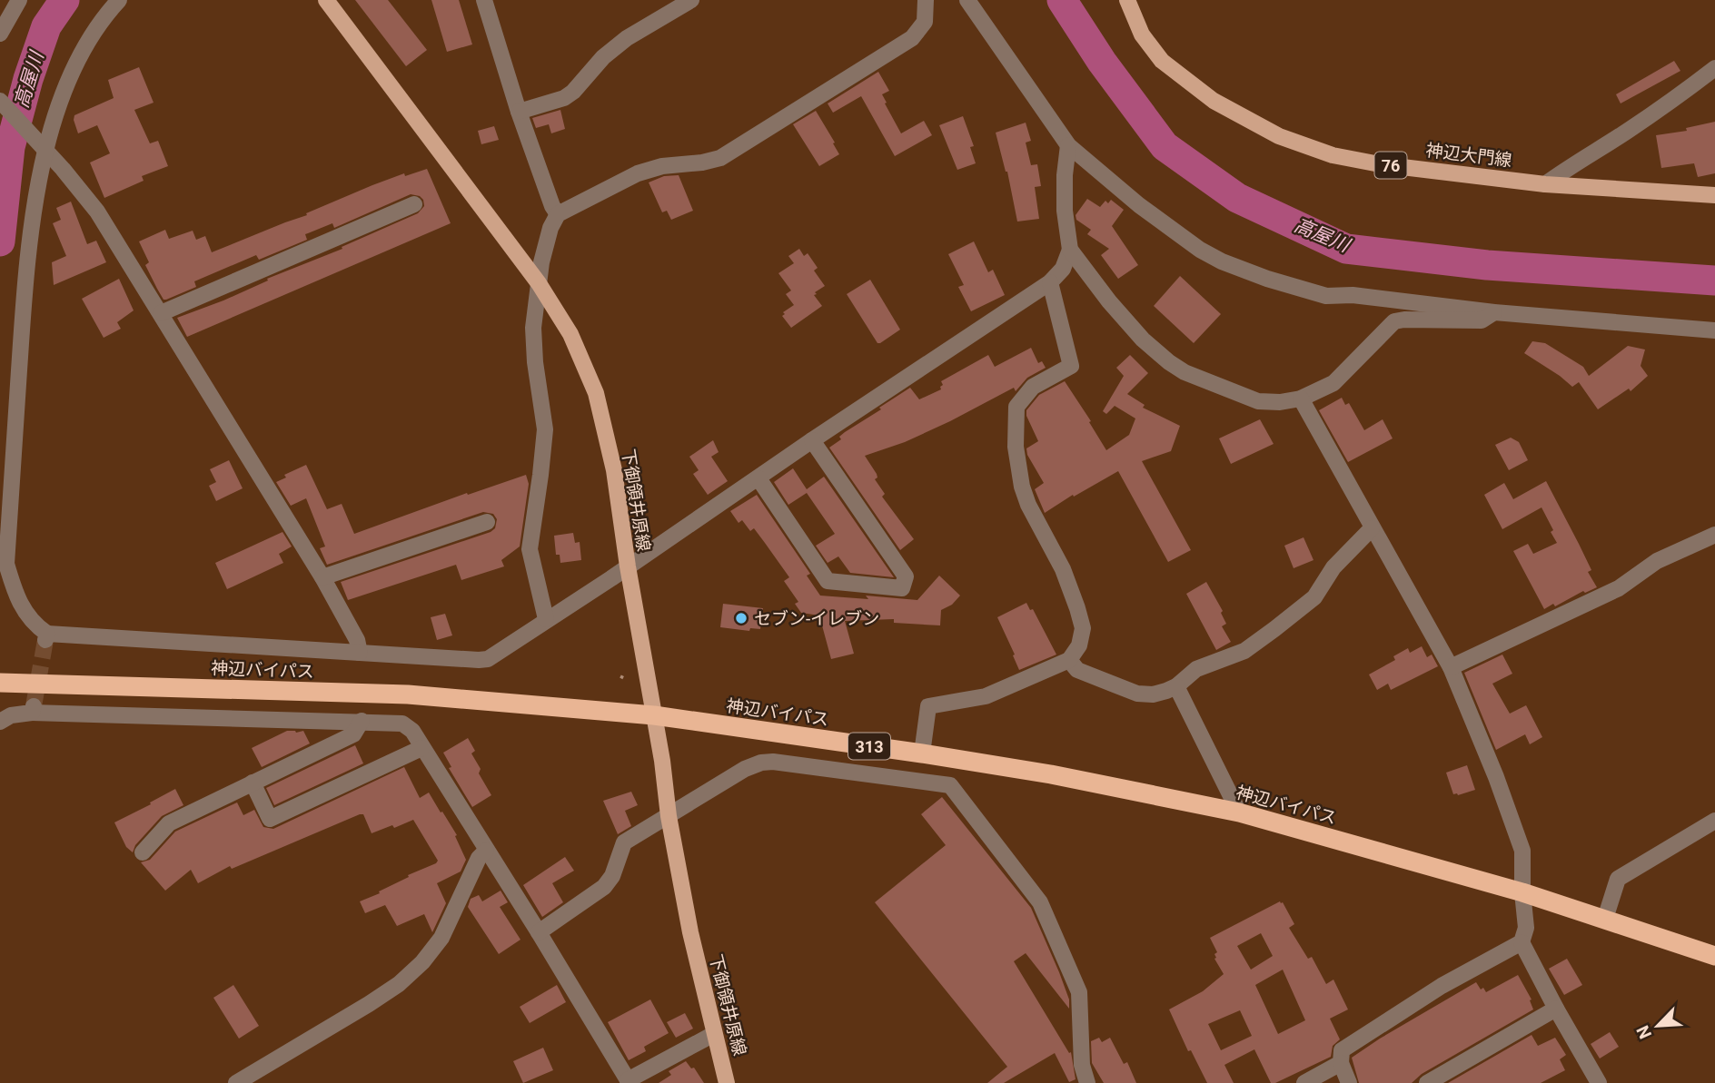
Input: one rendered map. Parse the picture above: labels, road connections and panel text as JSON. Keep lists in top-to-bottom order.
{
  "streets": {
    "highway": ["神辺バイパス", "313"],
    "main road": ["神辺大門線", "76", "下御領井原線"]
  },
  "crossings": [
    ["下御領井原線", "神辺バイパス"]
  ],
  "water": ["高屋川"],
  "places": ["セブン-イレブン"],
  "north": "bottom left"
}
